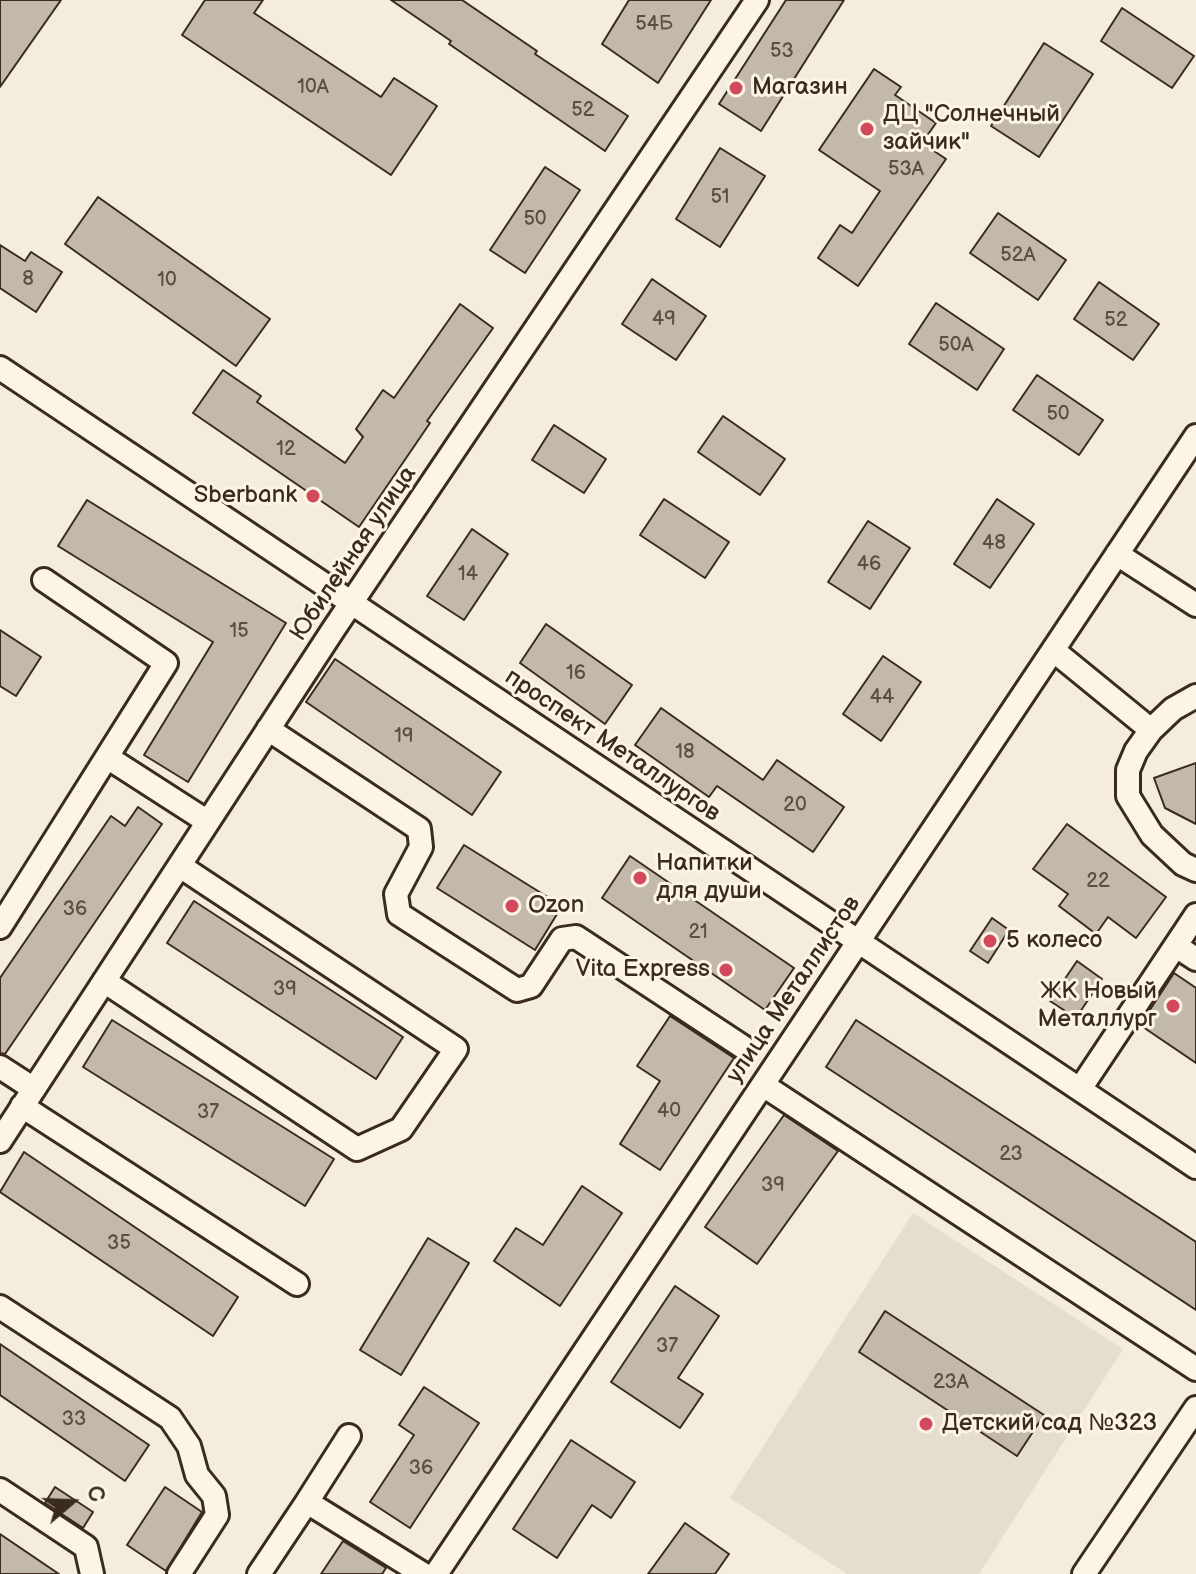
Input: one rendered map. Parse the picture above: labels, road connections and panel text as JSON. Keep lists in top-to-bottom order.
{
  "streets": {
    "street": ["Юбилейная улица", "проспект Металлургов", "улица Металлистов"]
  },
  "crossings": [
    ["Юбилейная улица", "проспект Металлургов"],
    ["проспект Металлургов", "улица Металлистов"]
  ],
  "places": [
    "Магазин",
    "ДЦ \"Солнечный зайчик\"",
    "Sberbank",
    "Напитки для души",
    "Ozon",
    "5 колесо",
    "Vita Express",
    "ЖК Новый Металлург",
    "Детский сад №323"
  ],
  "house_numbers": [
    "54Б",
    "53",
    "10А",
    "52",
    "53А",
    "51",
    "50",
    "52А",
    "8",
    "10",
    "49",
    "52",
    "50А",
    "50",
    "12",
    "48",
    "46",
    "14",
    "15",
    "16",
    "44",
    "19",
    "18",
    "20",
    "22",
    "36",
    "21",
    "39",
    "40",
    "37",
    "23",
    "39",
    "35",
    "37",
    "23А",
    "33",
    "36"
  ],
  "north": "right"
}
